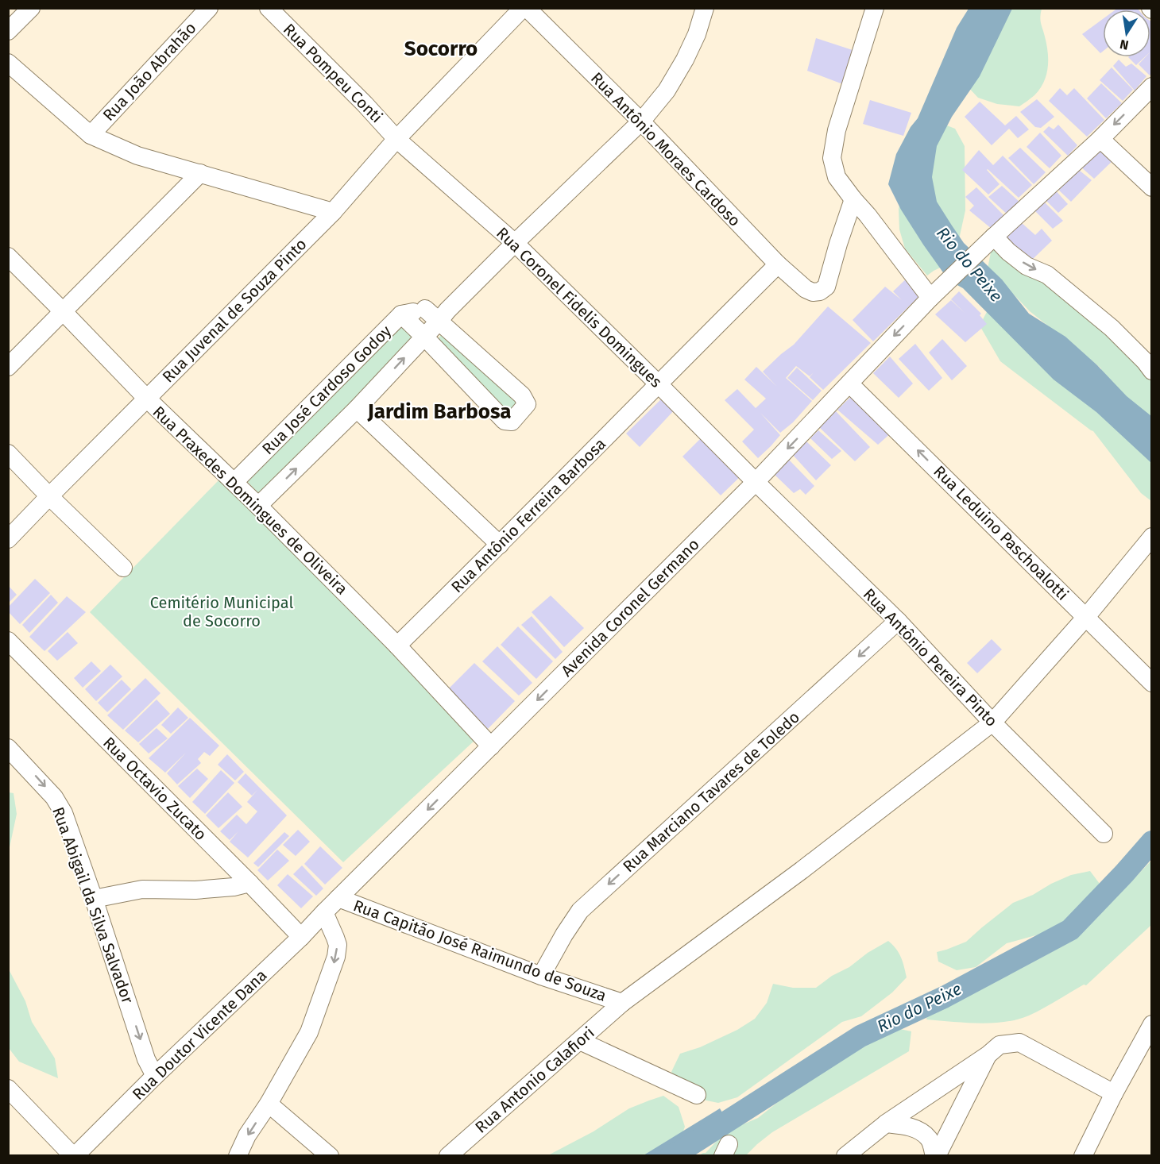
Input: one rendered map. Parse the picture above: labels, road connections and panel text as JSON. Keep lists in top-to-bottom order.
{
  "streets": {
    "street": [
      "Rua João Abrahão",
      "Rua Pompeu Conti",
      "Rua Antônio Moraes Cardoso",
      "Rua Coronel Fidelis Domingues",
      "Rua Juvenal de Souza Pinto",
      "Rua José Cardoso Godoy",
      "Rua Praxedes Domingues de Oliveira",
      "Rua Antônio Ferreira Barbosa",
      "Rua Leduino Paschoalotti",
      "Avenida Coronel Germano",
      "Rua Antônio Pereira Pinto",
      "Rua Octavio Zucato",
      "Rua Marciano Tavares de Toledo",
      "Rua Abigail da Silva Salvador",
      "Rua Capitão José Raimundo de Souza",
      "Rua Doutor Vicente Dana",
      "Rua Antonio Calafiori"
    ]
  },
  "crossings": [
    ["Rua Pompeu Conti", "Rua Coronel Fidelis Domingues"],
    ["Rua Pompeu Conti", "Rua Juvenal de Souza Pinto"],
    ["Rua Antônio Moraes Cardoso", "Rua José Cardoso Godoy"],
    ["Rua Antônio Moraes Cardoso", "Rua Antônio Ferreira Barbosa"],
    ["Rua Coronel Fidelis Domingues", "Rua Juvenal de Souza Pinto"],
    ["Rua Coronel Fidelis Domingues", "Rua José Cardoso Godoy"],
    ["Rua Coronel Fidelis Domingues", "Rua Antônio Ferreira Barbosa"],
    ["Rua Coronel Fidelis Domingues", "Avenida Coronel Germano"],
    ["Rua Coronel Fidelis Domingues", "Rua Antônio Pereira Pinto"],
    ["Rua Juvenal de Souza Pinto", "Rua Praxedes Domingues de Oliveira"],
    ["Rua José Cardoso Godoy", "Rua Praxedes Domingues de Oliveira"],
    ["Rua Praxedes Domingues de Oliveira", "Rua Antônio Ferreira Barbosa"],
    ["Rua Praxedes Domingues de Oliveira", "Avenida Coronel Germano"],
    ["Rua Leduino Paschoalotti", "Avenida Coronel Germano"],
    ["Rua Leduino Paschoalotti", "Rua Antonio Calafiori"],
    ["Avenida Coronel Germano", "Rua Antônio Pereira Pinto"],
    ["Avenida Coronel Germano", "Rua Capitão José Raimundo de Souza"],
    ["Avenida Coronel Germano", "Rua Doutor Vicente Dana"],
    ["Rua Antônio Pereira Pinto", "Rua Marciano Tavares de Toledo"],
    ["Rua Antônio Pereira Pinto", "Rua Antonio Calafiori"],
    ["Rua Octavio Zucato", "Rua Doutor Vicente Dana"],
    ["Rua Marciano Tavares de Toledo", "Rua Capitão José Raimundo de Souza"],
    ["Rua Abigail da Silva Salvador", "Rua Doutor Vicente Dana"],
    ["Rua Capitão José Raimundo de Souza", "Rua Antonio Calafiori"]
  ],
  "one_way": [
    "Rua Leduino Paschoalotti",
    "Avenida Coronel Germano",
    "Rua Marciano Tavares de Toledo",
    "Rua Abigail da Silva Salvador"
  ],
  "districts": ["Socorro", "Jardim Barbosa"],
  "water": ["Rio do Peixe"],
  "parks": ["Cemitério Municipal de Socorro"],
  "north": "bottom"
}
